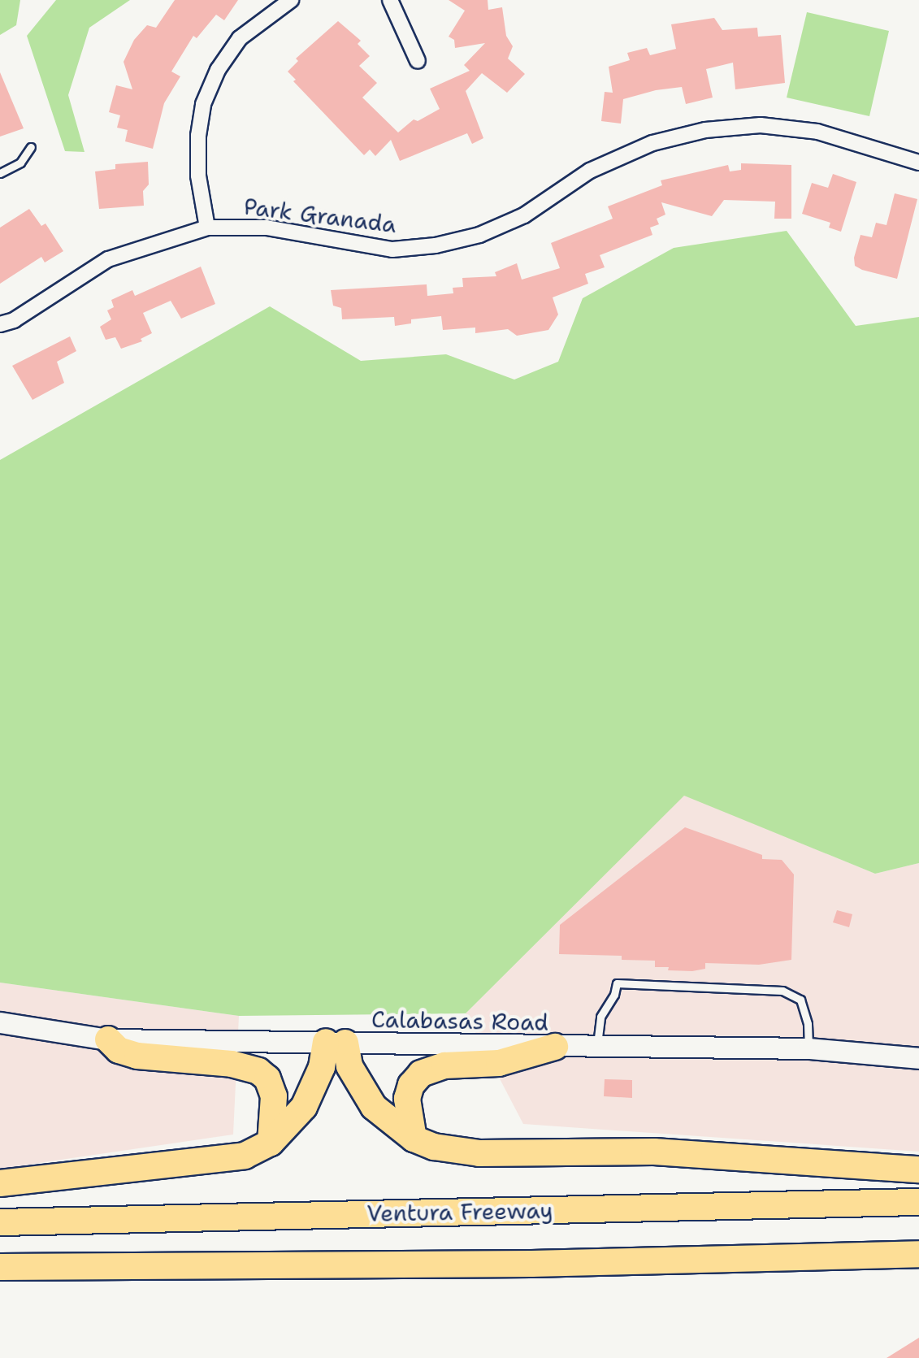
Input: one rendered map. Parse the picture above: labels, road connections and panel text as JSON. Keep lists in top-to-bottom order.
{
  "streets": {
    "highway": ["Ventura Freeway"],
    "main road": ["Calabasas Road"],
    "street": ["Park Granada"]
  }
}
